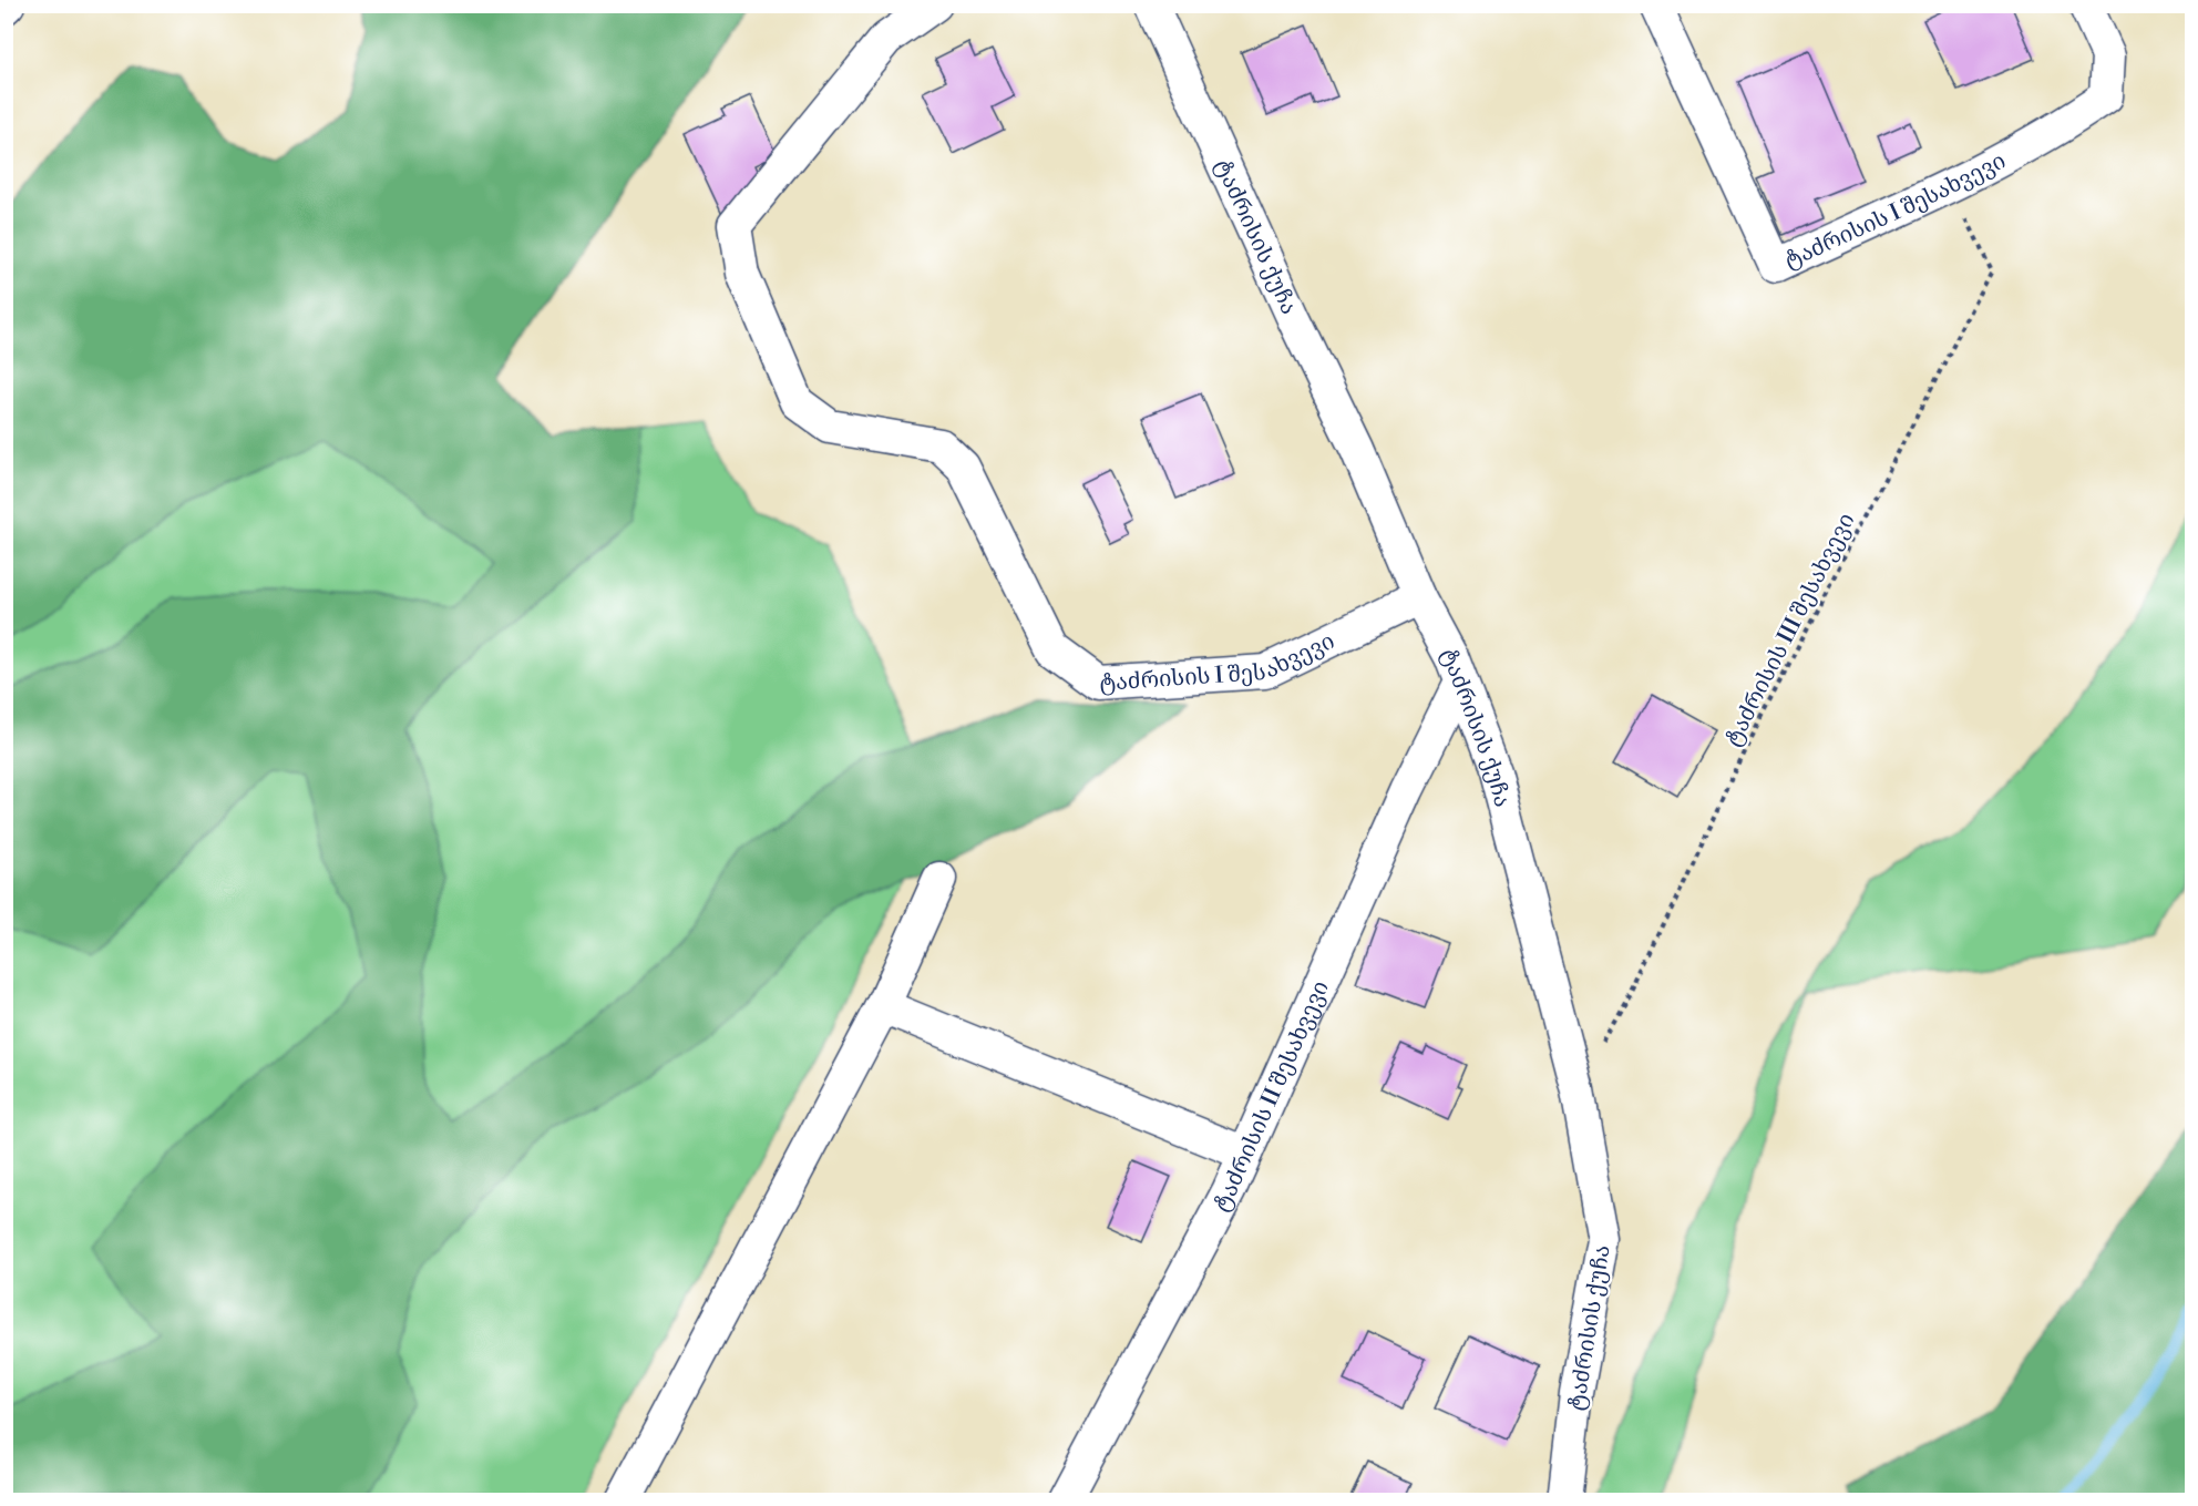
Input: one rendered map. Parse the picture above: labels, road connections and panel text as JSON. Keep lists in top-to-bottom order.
{
  "streets": {
    "street": ["ტაძრისის I შესახვევი", "ტაძრისის ქუჩა", "ტაძრისის II შესახვევი"],
    "path": ["ტაძრისის III შესახვევი"]
  },
  "crossings": [
    ["ტაძრისის I შესახვევი", "ტაძრისის ქუჩა"],
    ["ტაძრისის I შესახვევი", "ტაძრისის III შესახვევი"],
    ["ტაძრისის ქუჩა", "ტაძრისის III შესახვევი"],
    ["ტაძრისის ქუჩა", "ტაძრისის II შესახვევი"]
  ]
}
